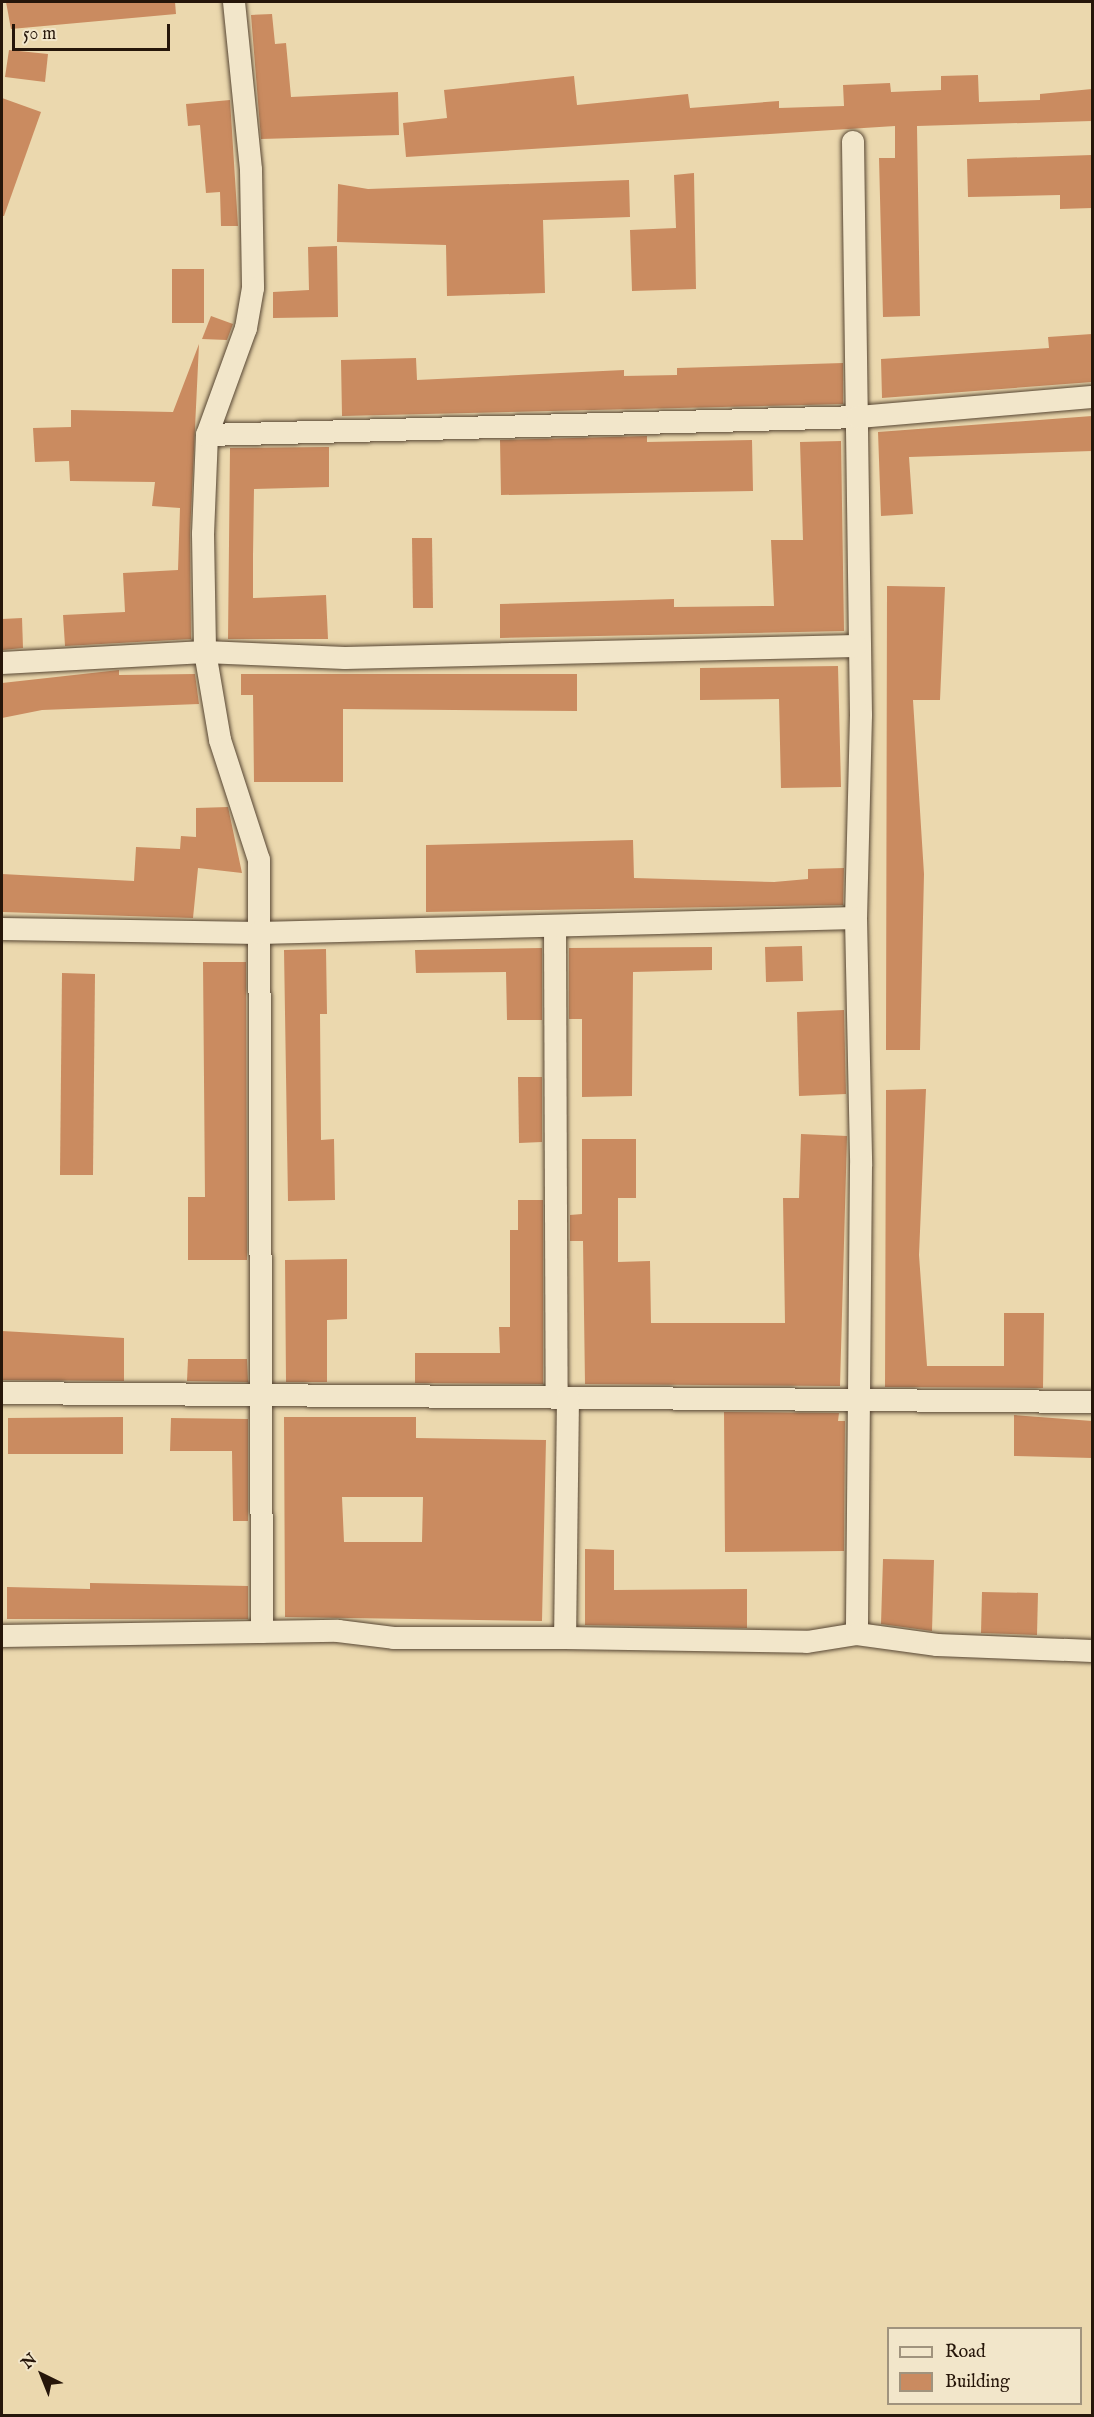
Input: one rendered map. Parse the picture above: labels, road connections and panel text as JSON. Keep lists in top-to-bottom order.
{
  "legend": ["Road", "Building"],
  "scale_bar": "50 m",
  "north": "top left"
}
